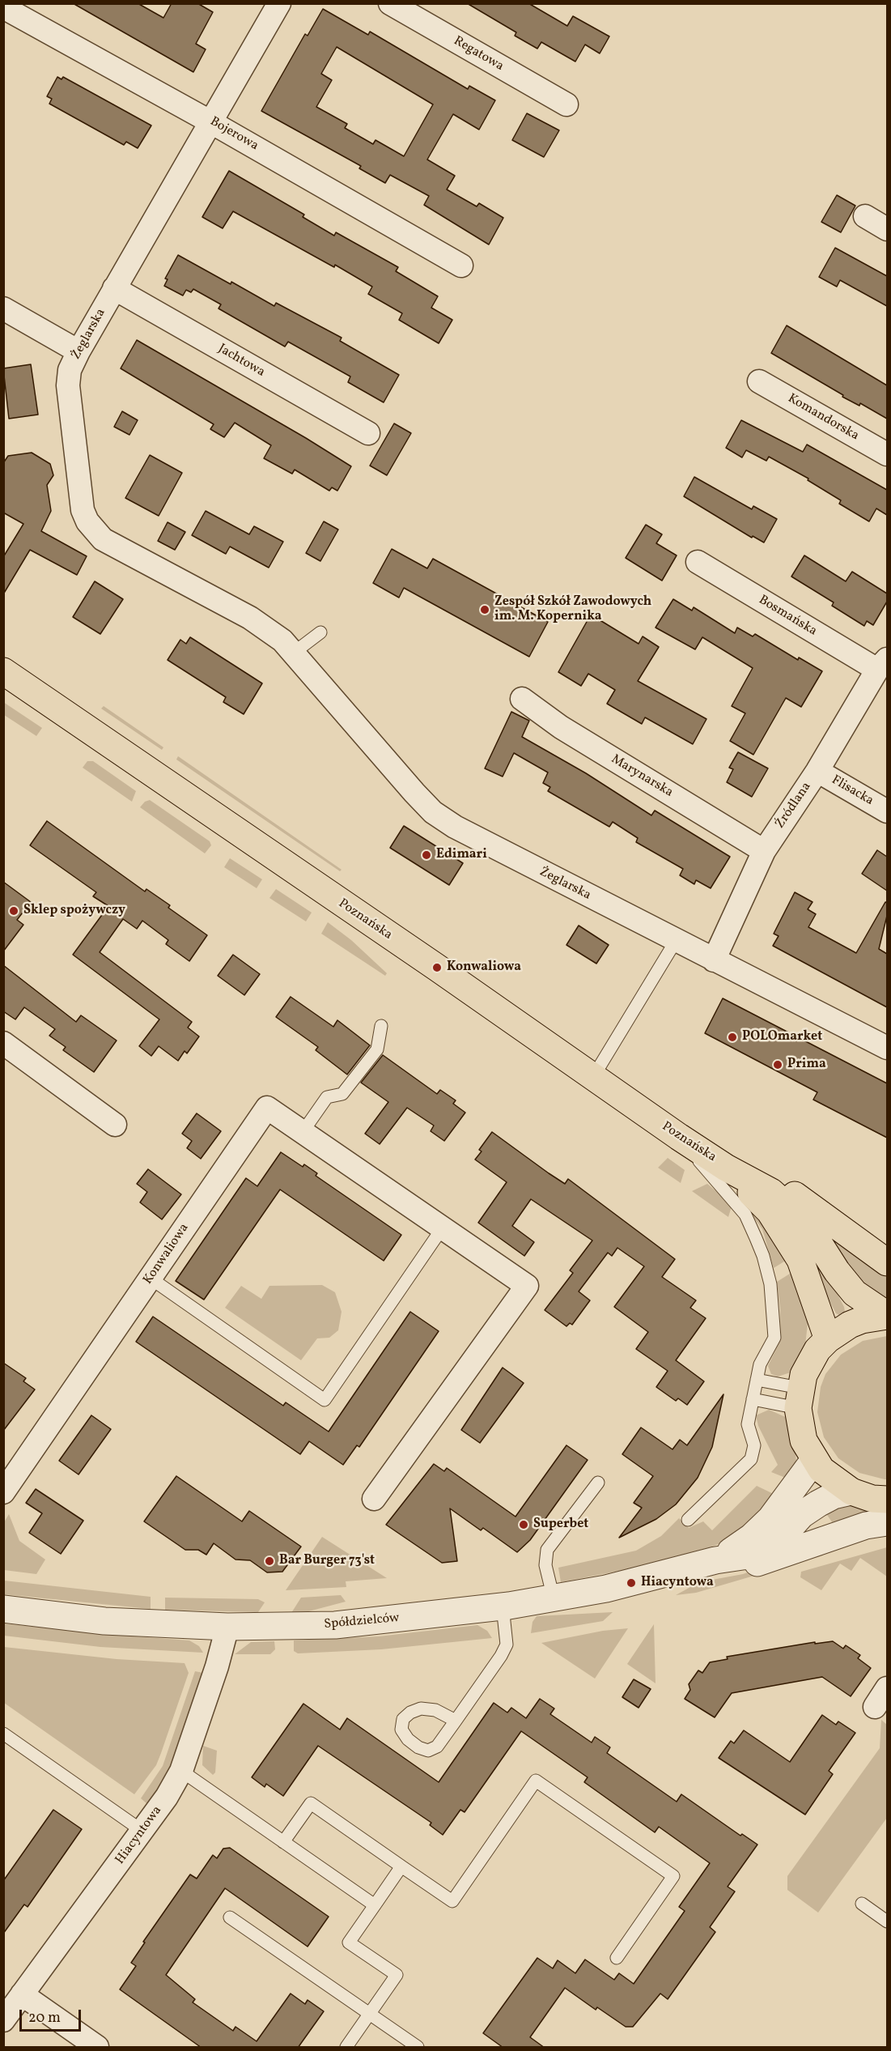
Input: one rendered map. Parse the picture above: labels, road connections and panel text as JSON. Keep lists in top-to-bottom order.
{
  "streets": {
    "main road": ["Poznańska"],
    "street": [
      "Regatowa",
      "Bojerowa",
      "Żeglarska",
      "Jachtowa",
      "Komandorska",
      "Bosmańska",
      "Marynarska",
      "Flisacka",
      "Źródlana",
      "Konwaliowa",
      "Spółdzielców",
      "Hiacyntowa"
    ]
  },
  "crossings": [
    ["Bojerowa", "Żeglarska"],
    ["Żeglarska", "Jachtowa"],
    ["Żeglarska", "Źródlana"],
    ["Bosmańska", "Źródlana"],
    ["Marynarska", "Źródlana"],
    ["Flisacka", "Źródlana"],
    ["Spółdzielców", "Hiacyntowa"]
  ],
  "places": [
    "Zespół Szkół Zawodowych im. M. Kopernika",
    "Edimari",
    "Sklep spożywczy",
    "Konwaliowa",
    "POLOmarket",
    "Prima",
    "Superbet",
    "Bar Burger 73'st",
    "Hiacyntowa"
  ],
  "scale_bar": "20 m"
}
